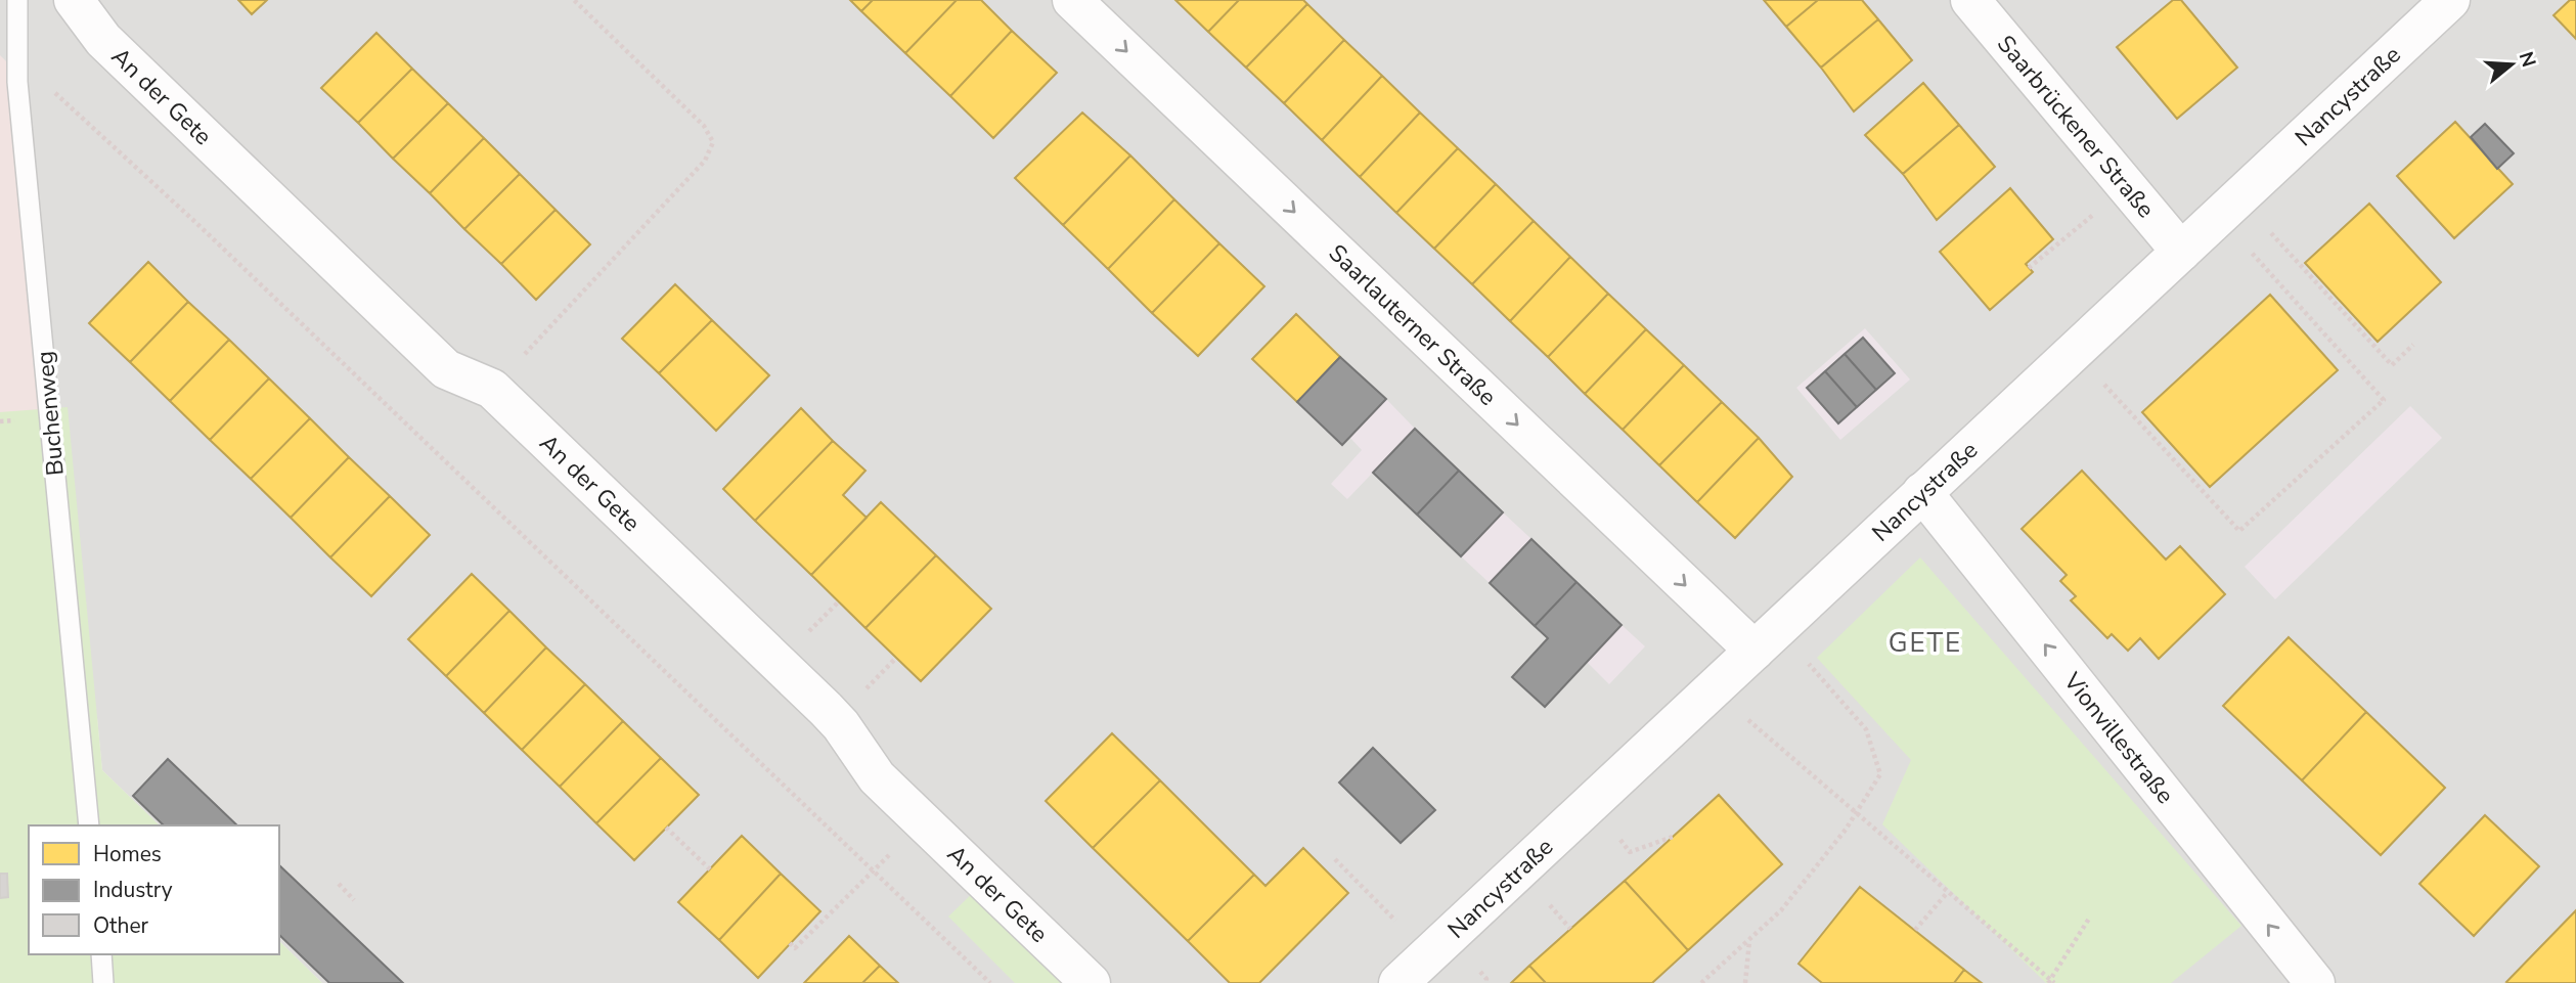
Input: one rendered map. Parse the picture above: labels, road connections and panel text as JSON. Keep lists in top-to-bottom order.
{
  "streets": {
    "street": [
      "An der Gete",
      "Nancystraße",
      "Saarbrückener Straße",
      "Saarlauterner Straße",
      "Vionvillestraße"
    ],
    "lane": ["Buchenweg"]
  },
  "crossings": [
    ["Nancystraße", "Saarbrückener Straße"],
    ["Nancystraße", "Saarlauterner Straße"],
    ["Nancystraße", "Vionvillestraße"]
  ],
  "one_way": ["Saarlauterner Straße", "Vionvillestraße"],
  "districts": ["GETE"],
  "legend": ["Homes", "Industry", "Other"],
  "north": "right"
}
